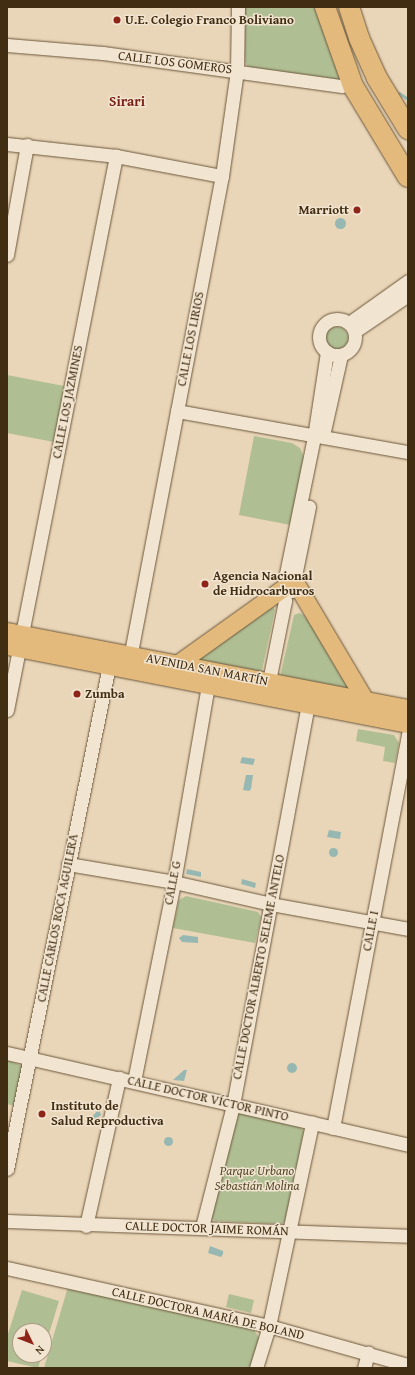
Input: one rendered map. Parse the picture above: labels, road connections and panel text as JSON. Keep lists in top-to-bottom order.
{
  "streets": {
    "main road": ["AVENIDA SAN MARTÍN"],
    "street": [
      "CALLE LOS GOMEROS",
      "CALLE LOS LIRIOS",
      "CALLE LOS JAZMINES",
      "CALLE G",
      "CALLE CARLOS ROCA AGUILERA",
      "CALLE I",
      "CALLE DOCTOR ALBERTO SELEME ANTELO",
      "CALLE DOCTOR VÍCTOR PINTO",
      "CALLE DOCTOR JAIME ROMÁN",
      "CALLE DOCTORA MARÍA DE BOLAND"
    ]
  },
  "crossings": [
    ["CALLE LOS GOMEROS", "CALLE LOS LIRIOS"],
    ["CALLE LOS LIRIOS", "AVENIDA SAN MARTÍN"],
    ["CALLE LOS JAZMINES", "AVENIDA SAN MARTÍN"],
    ["AVENIDA SAN MARTÍN", "CALLE G"],
    ["AVENIDA SAN MARTÍN", "CALLE CARLOS ROCA AGUILERA"],
    ["AVENIDA SAN MARTÍN", "CALLE DOCTOR ALBERTO SELEME ANTELO"],
    ["CALLE G", "CALLE DOCTOR VÍCTOR PINTO"],
    ["CALLE CARLOS ROCA AGUILERA", "CALLE DOCTOR VÍCTOR PINTO"],
    ["CALLE I", "CALLE DOCTOR VÍCTOR PINTO"],
    ["CALLE DOCTOR ALBERTO SELEME ANTELO", "CALLE DOCTOR VÍCTOR PINTO"],
    ["CALLE DOCTOR ALBERTO SELEME ANTELO", "CALLE DOCTOR JAIME ROMÁN"]
  ],
  "districts": ["Sirari"],
  "parks": ["Parque Urbano Sebastián Molina"],
  "places": [
    "U.E. Colegio Franco Boliviano",
    "Marriott",
    "Agencia Nacional de Hidrocarburos",
    "Zumba",
    "Instituto de Salud Reproductiva"
  ],
  "north": "bottom right"
}
